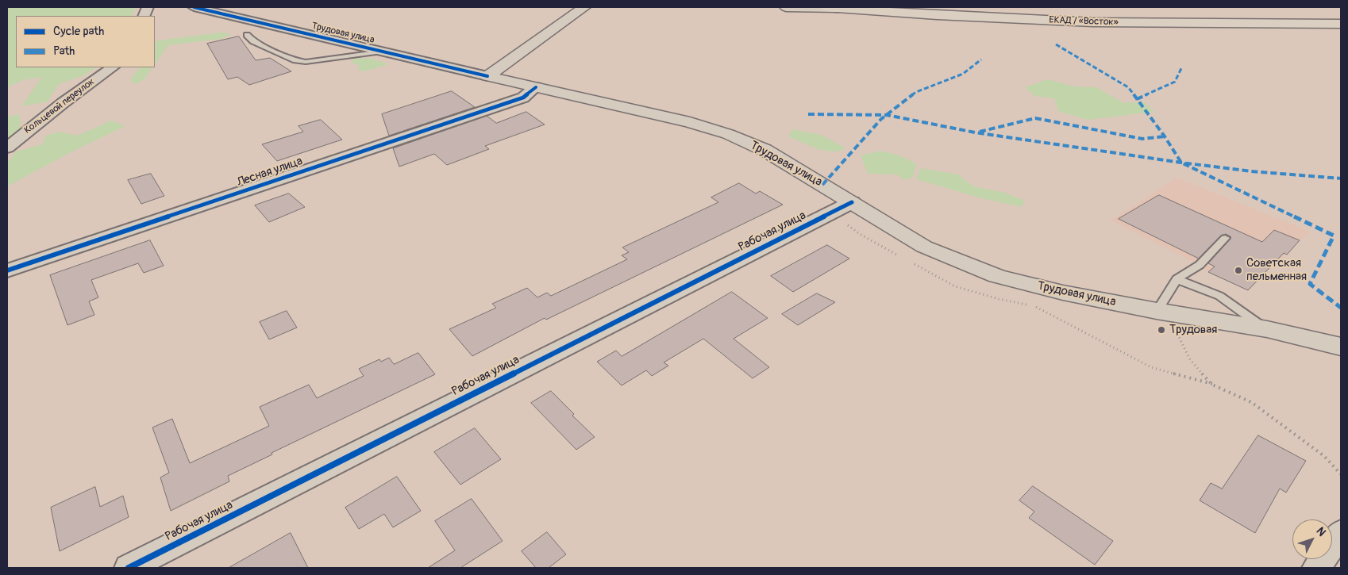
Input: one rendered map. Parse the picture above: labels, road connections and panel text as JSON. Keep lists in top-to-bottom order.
{
  "streets": {
    "highway": ["ЕКАД / «Восток»"],
    "main road": ["Трудовая улица"],
    "street": ["Кольцевой переулок", "Лесная улица", "Рабочая улица"]
  },
  "crossings": [
    ["Трудовая улица", "Лесная улица"],
    ["Трудовая улица", "Рабочая улица"]
  ],
  "places": ["Советская пельменная", "Трудовая"],
  "legend": ["Cycle path", "Path"],
  "north": "top right"
}
